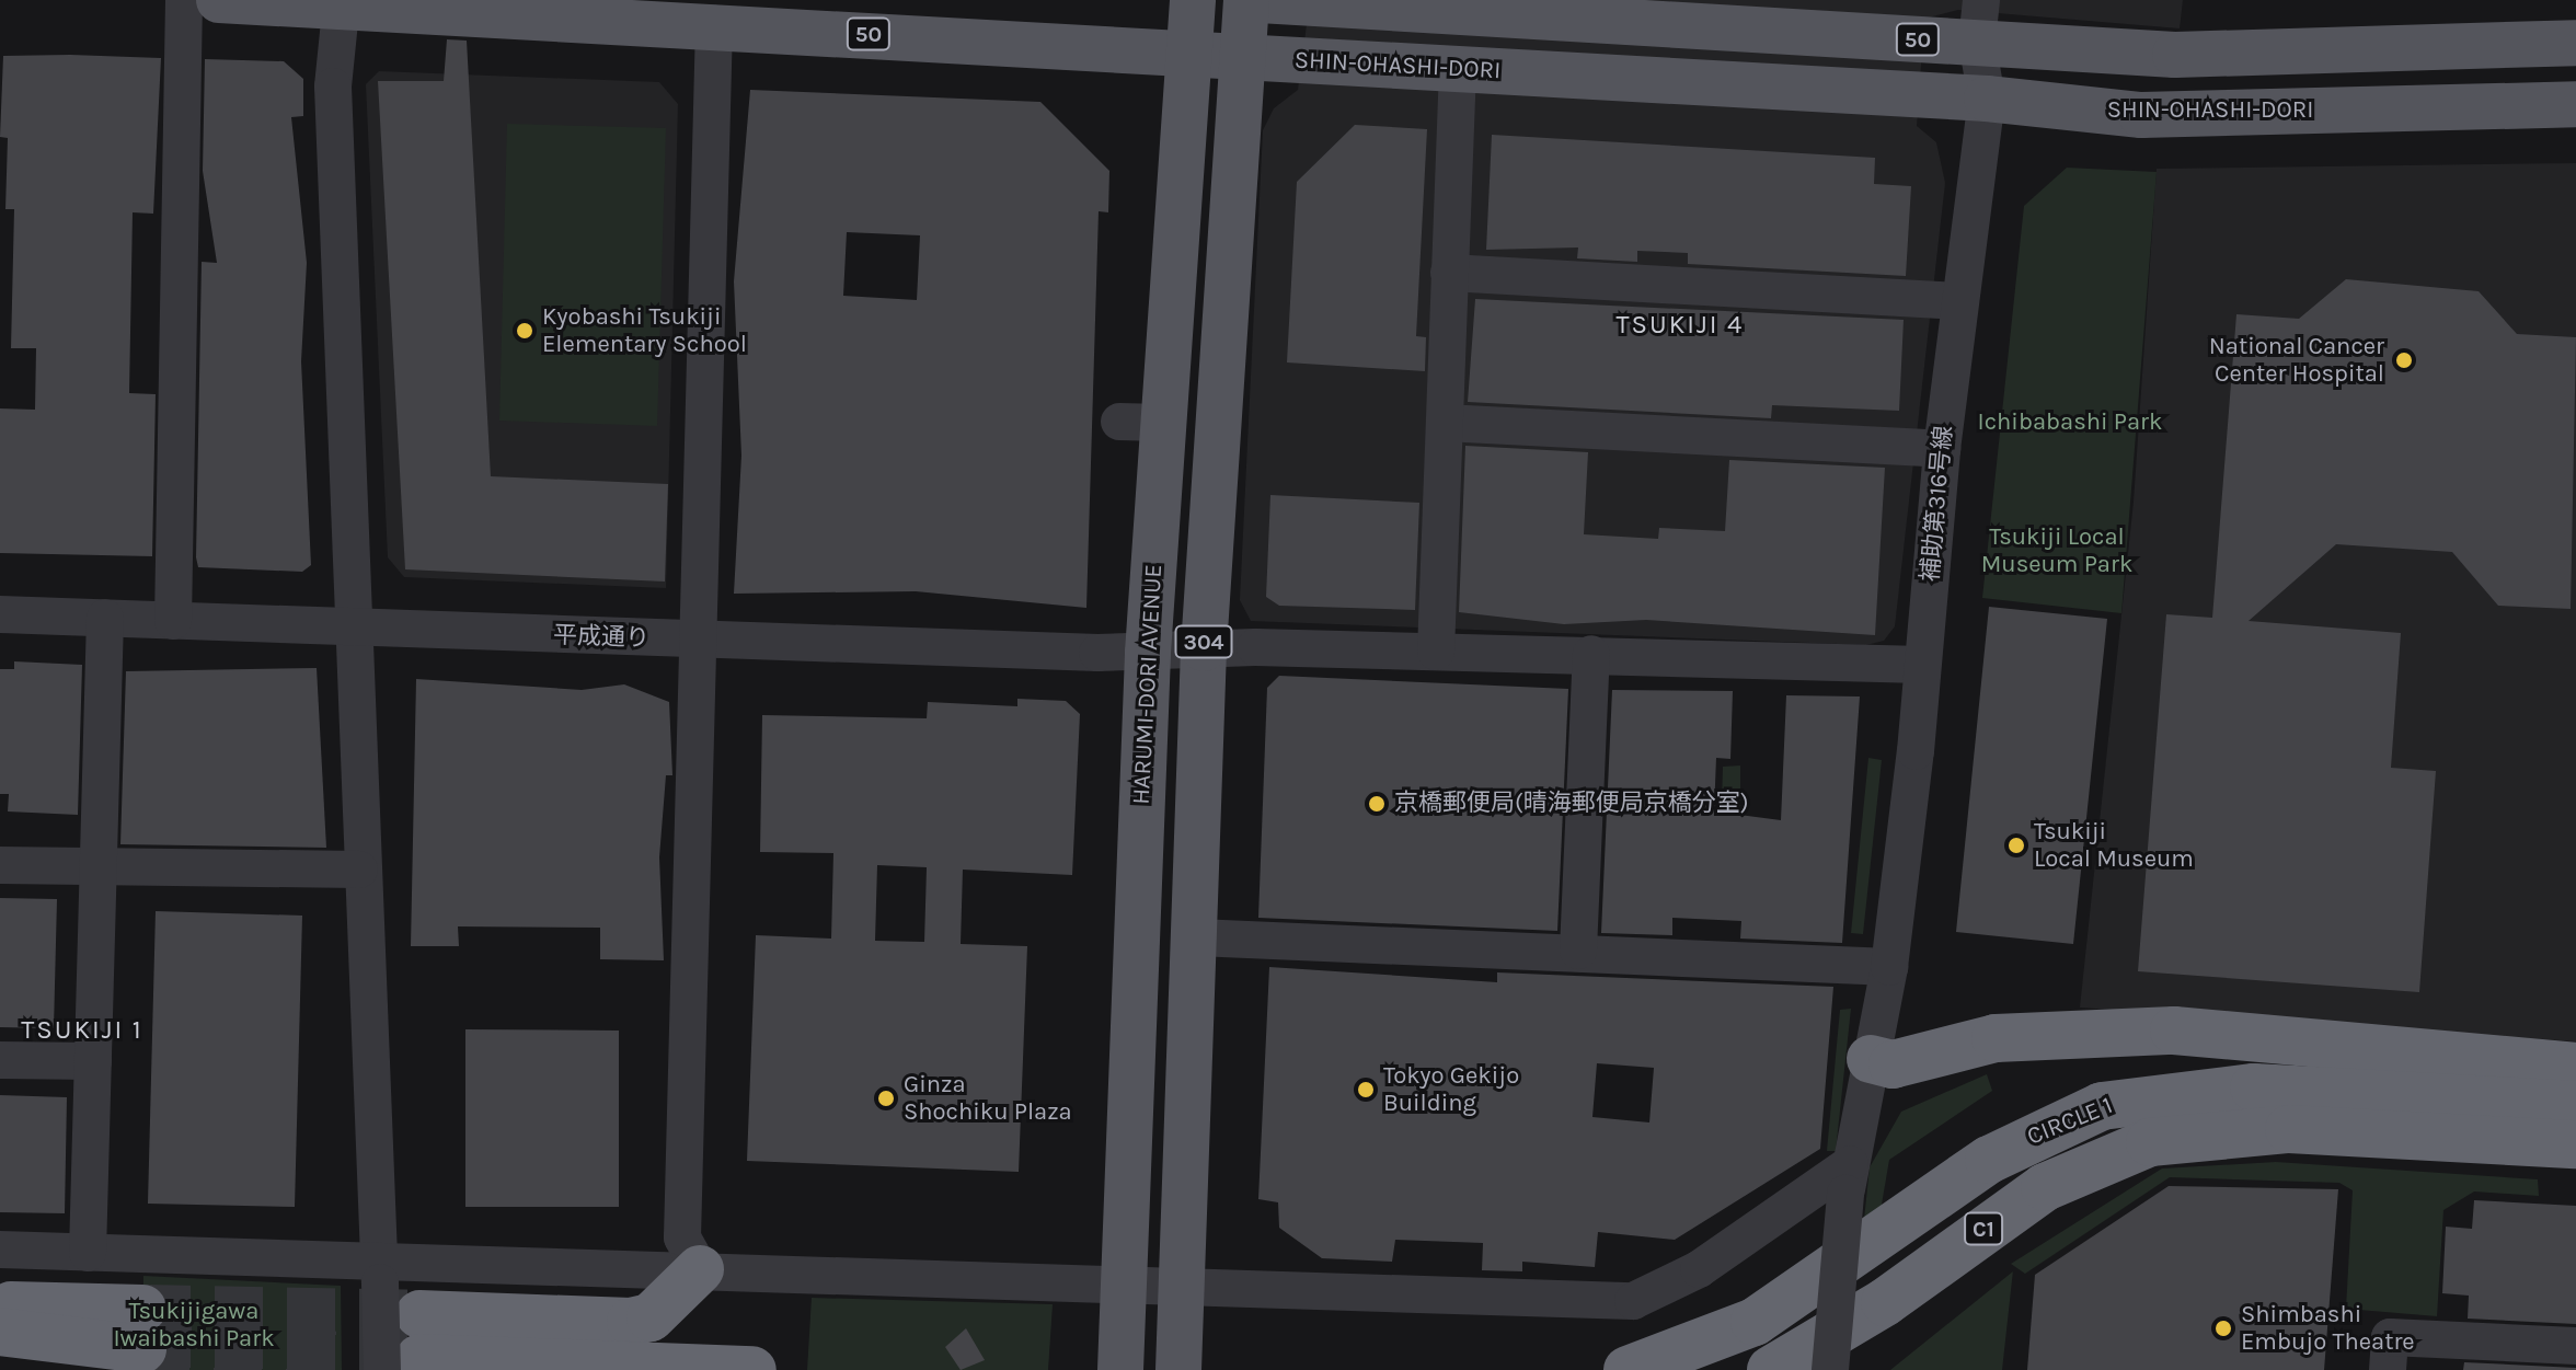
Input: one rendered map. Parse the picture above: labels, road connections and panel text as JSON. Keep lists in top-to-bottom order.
{
  "streets": {
    "highway": ["CIRCLE 1", "C1"],
    "main road": [
      "50",
      "SHIN-OHASHI-DORI",
      "304",
      "HARUMI-DORI AVENUE"
    ],
    "street": ["補助第316号線", "平成通り"]
  },
  "crossings": [
    ["50", "補助第316号線"],
    ["SHIN-OHASHI-DORI", "補助第316号線"],
    ["SHIN-OHASHI-DORI", "304"],
    ["SHIN-OHASHI-DORI", "HARUMI-DORI AVENUE"],
    ["補助第316号線", "平成通り"],
    ["平成通り", "304"],
    ["平成通り", "HARUMI-DORI AVENUE"]
  ],
  "districts": ["TSUKIJI 4", "TSUKIJI 1"],
  "parks": ["Ichibabashi Park", "Tsukiji Local Museum Park", "Tsukijigawa Iwaibashi Park"],
  "places": [
    "Kyobashi Tsukiji Elementary School",
    "National Cancer Center Hospital",
    "京橋郵便局(晴海郵便局京橋分室)",
    "Tsukiji Local Museum",
    "Tokyo Gekijo Building",
    "Ginza Shochiku Plaza",
    "Shimbashi Embujo Theatre"
  ]
}
